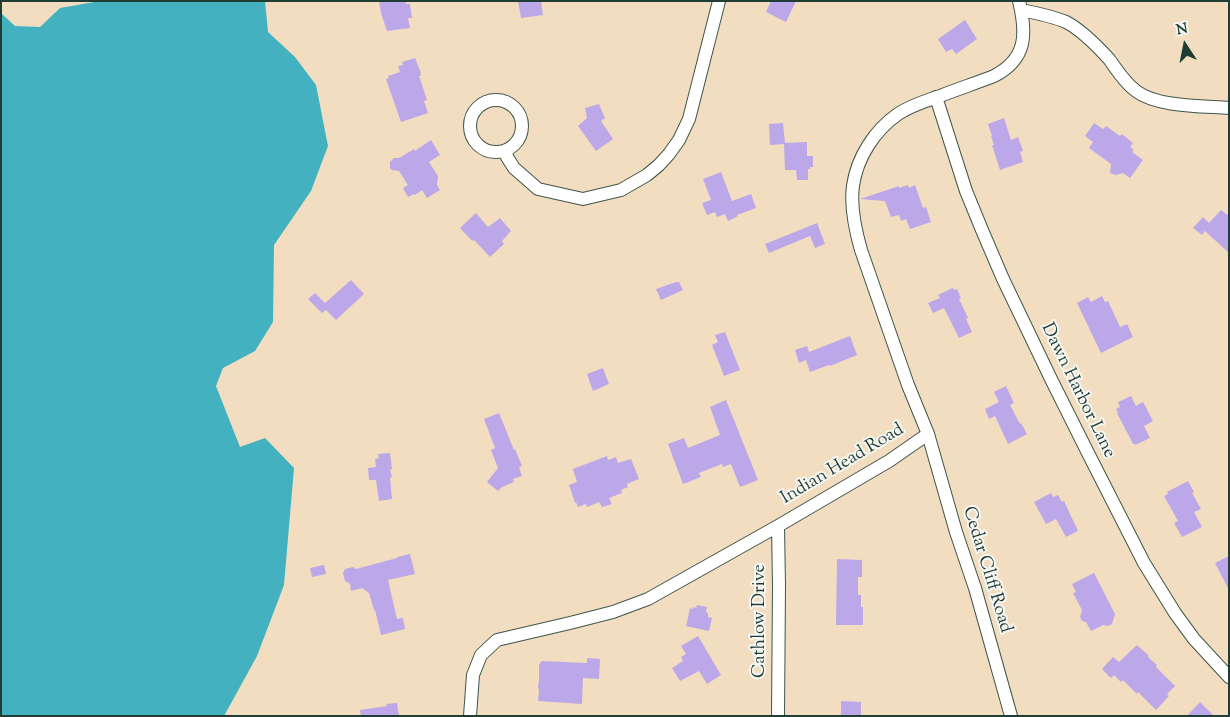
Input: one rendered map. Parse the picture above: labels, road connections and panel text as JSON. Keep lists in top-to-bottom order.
{
  "streets": {
    "street": [
      "Dawn Harbor Lane",
      "Indian Head Road",
      "Cedar Cliff Road",
      "Cathlow Drive"
    ]
  },
  "crossings": [
    ["Dawn Harbor Lane", "Indian Head Road"],
    ["Indian Head Road", "Cedar Cliff Road"],
    ["Indian Head Road", "Cathlow Drive"]
  ],
  "north": "top"
}
